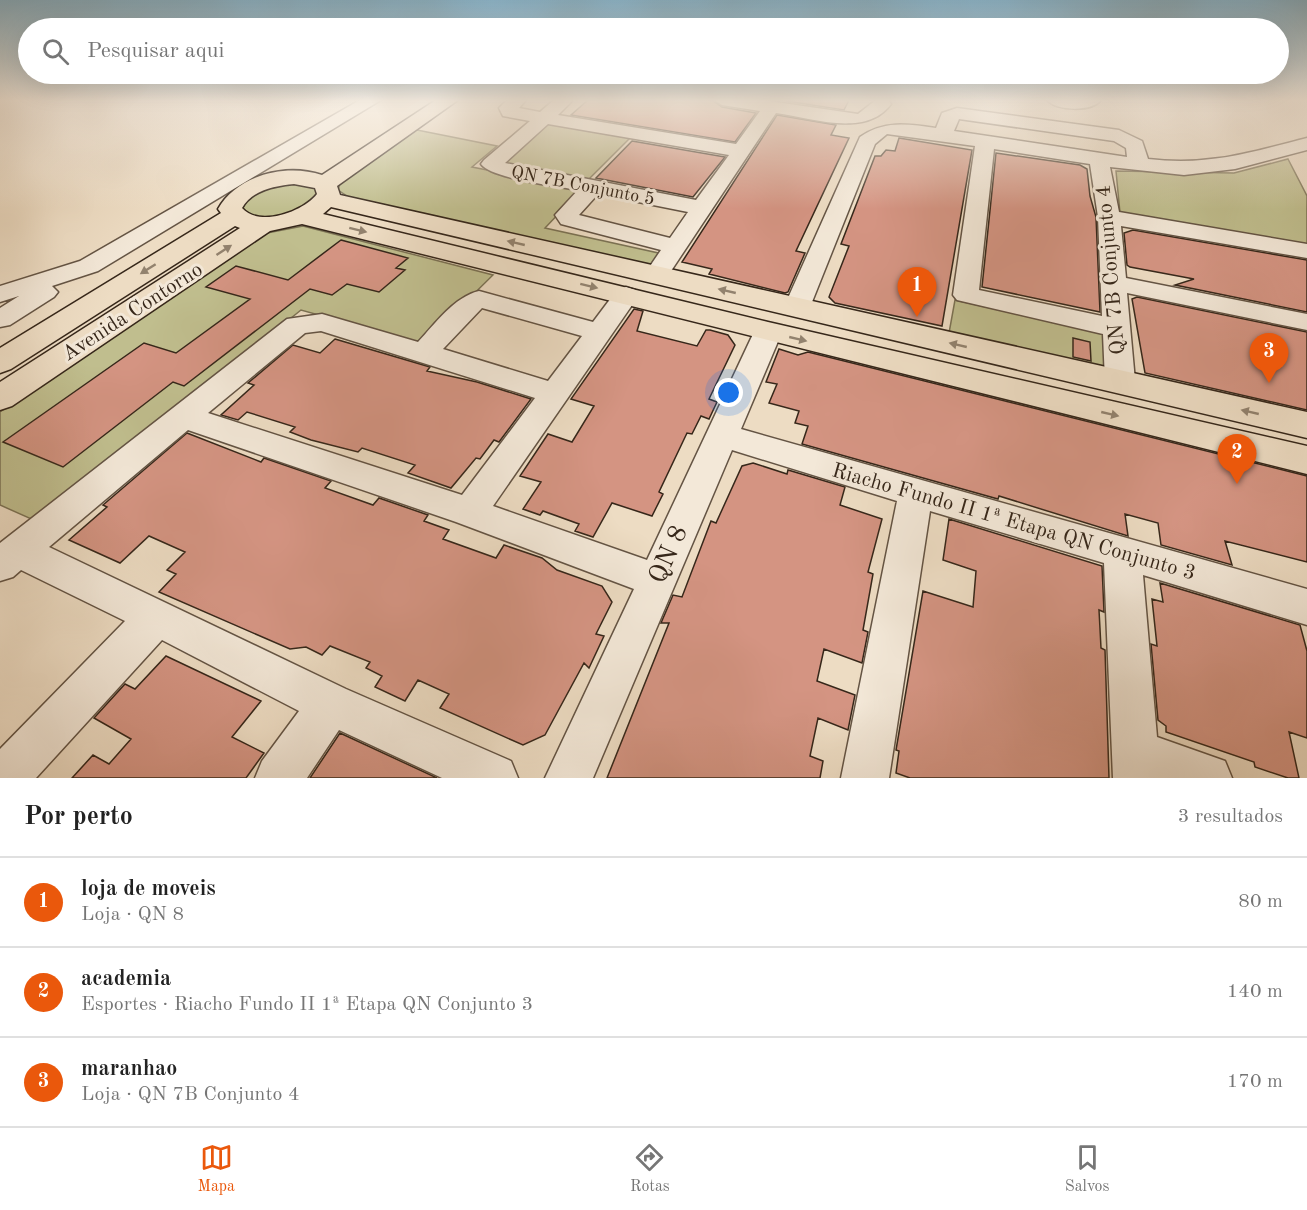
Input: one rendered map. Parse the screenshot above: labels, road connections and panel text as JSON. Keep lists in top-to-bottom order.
{
  "streets": {
    "main road": ["Avenida Contorno"],
    "street": [
      "QN 7B Conjunto 5",
      "QN 7B Conjunto 4",
      "Riacho Fundo II 1ª Etapa QN Conjunto 3",
      "QN 8"
    ]
  },
  "crossings": [
    ["Riacho Fundo II 1ª Etapa QN Conjunto 3", "QN 8"]
  ],
  "page": {
    "search": "Pesquisar aqui",
    "pins": ["1", "3", "2"],
    "heading": ["Por perto", "3 resultados"],
    "list": [
      {
        "mark": "1",
        "name": "loja de moveis",
        "note": "Loja · QN 8",
        "value": "80 m"
      },
      {
        "mark": "2",
        "name": "academia",
        "note": "Esportes · Riacho Fundo II 1ª Etapa QN Conjunto 3",
        "value": "140 m"
      },
      {
        "mark": "3",
        "name": "maranhao",
        "note": "Loja · QN 7B Conjunto 4",
        "value": "170 m"
      }
    ],
    "nav": ["Mapa", "Rotas", "Salvos"]
  }
}
